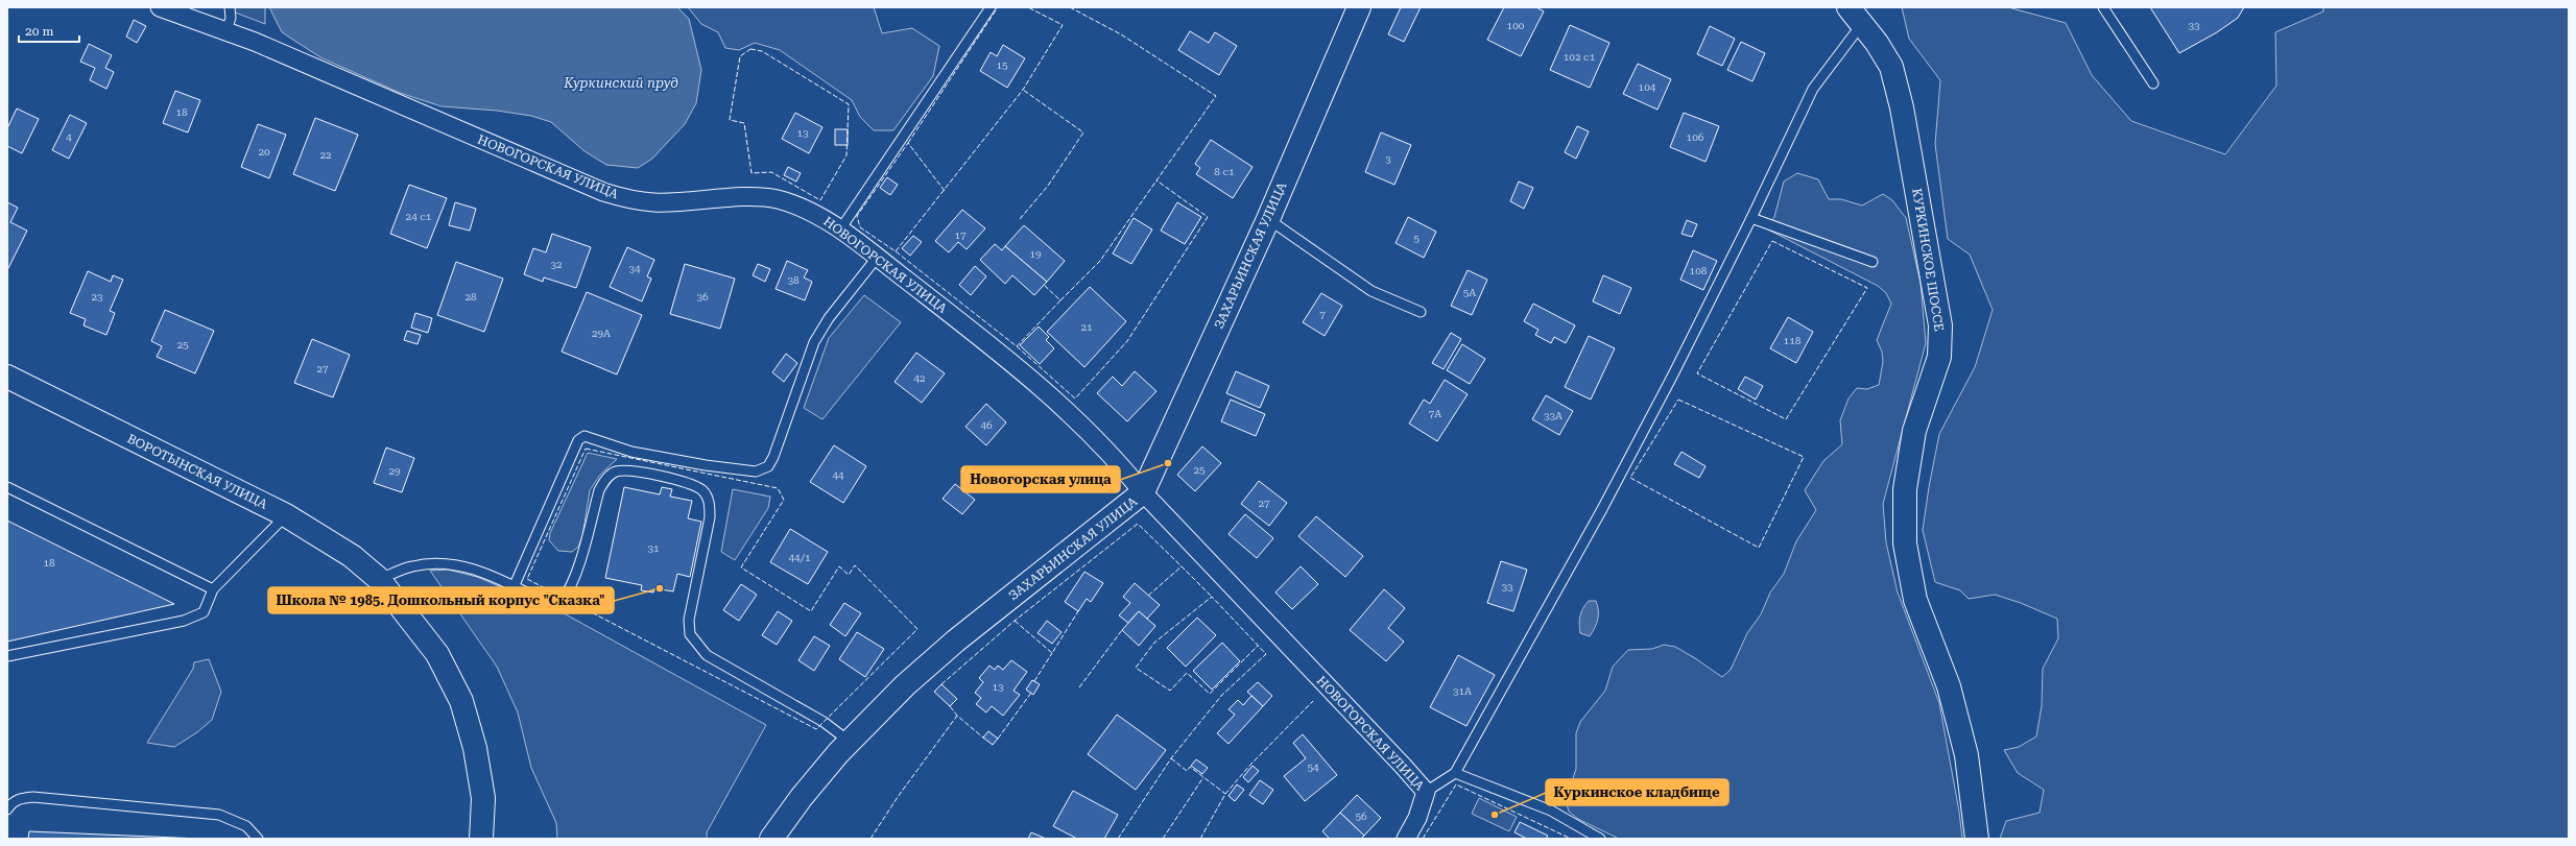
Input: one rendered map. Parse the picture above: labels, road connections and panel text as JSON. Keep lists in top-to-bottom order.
{
  "streets": {
    "street": [
      "НОВОГОРСКАЯ УЛИЦА",
      "ЗАХАРЬИНСКАЯ УЛИЦА",
      "КУРКИНСКОЕ ШОССЕ",
      "ВОРОТЫНСКАЯ УЛИЦА"
    ]
  },
  "crossings": [
    ["НОВОГОРСКАЯ УЛИЦА", "ЗАХАРЬИНСКАЯ УЛИЦА"]
  ],
  "water": ["Куркинский пруд"],
  "places": ["Новогорская улица", "Школа № 1985. Дошкольный корпус \"Сказка\"", "Куркинское кладбище"],
  "house_numbers": [
    "100",
    "33",
    "102 с1",
    "15",
    "104",
    "18",
    "13",
    "4",
    "106",
    "20",
    "22",
    "3",
    "8 с1",
    "24 с1",
    "17",
    "5",
    "19",
    "32",
    "34",
    "108",
    "38",
    "5А",
    "23",
    "28",
    "36",
    "7",
    "21",
    "29А",
    "118",
    "25",
    "27",
    "42",
    "7А",
    "33А",
    "46",
    "25",
    "29",
    "44",
    "27",
    "31",
    "44/1",
    "18",
    "33",
    "13",
    "31А",
    "54",
    "56"
  ],
  "scale_bar": "20 m"
}
